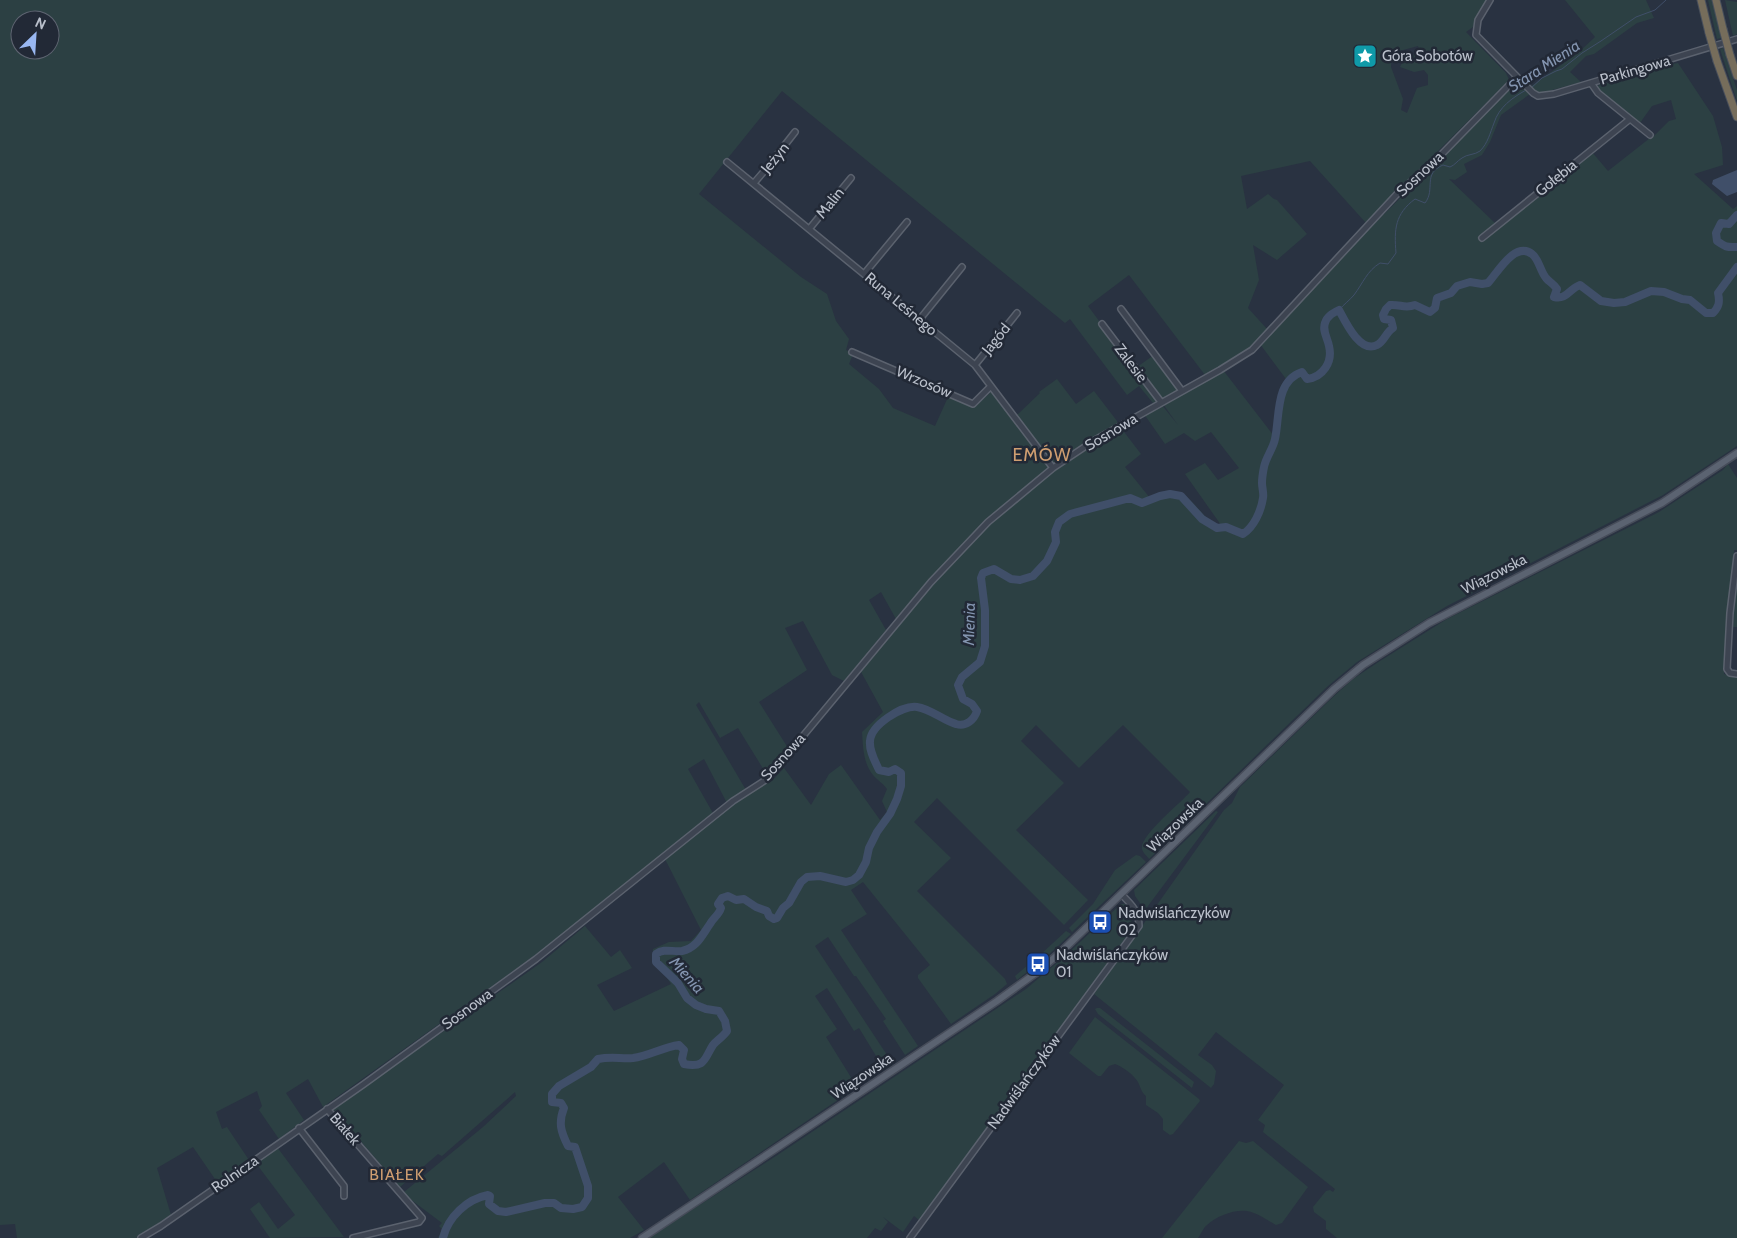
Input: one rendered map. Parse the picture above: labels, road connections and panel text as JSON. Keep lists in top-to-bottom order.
{
  "streets": {
    "main road": ["Wiązowska"],
    "street": [
      "Parkingowa",
      "Jeżyn",
      "Sosnowa",
      "Gołębia",
      "Malin",
      "Runa Leśnego",
      "Jagód",
      "Zalesie",
      "Wrzosów",
      "Nadwiślańczyków",
      "Białek",
      "Rolnicza"
    ]
  },
  "crossings": [
    ["Parkingowa", "Sosnowa"],
    ["Jeżyn", "Runa Leśnego"],
    ["Sosnowa", "Runa Leśnego"],
    ["Sosnowa", "Zalesie"],
    ["Sosnowa", "Białek"],
    ["Sosnowa", "Rolnicza"],
    ["Malin", "Runa Leśnego"],
    ["Runa Leśnego", "Jagód"],
    ["Runa Leśnego", "Wrzosów"],
    ["Wiązowska", "Nadwiślańczyków"],
    ["Białek", "Rolnicza"]
  ],
  "districts": ["EMÓW", "BIAŁEK"],
  "water": ["Stara Mienia", "Mienia"],
  "places": {
    "place": ["Góra Sobotów"],
    "bus stop": ["Nadwiślańczyków 02", "Nadwiślańczyków 01"]
  },
  "north": "top right"
}
